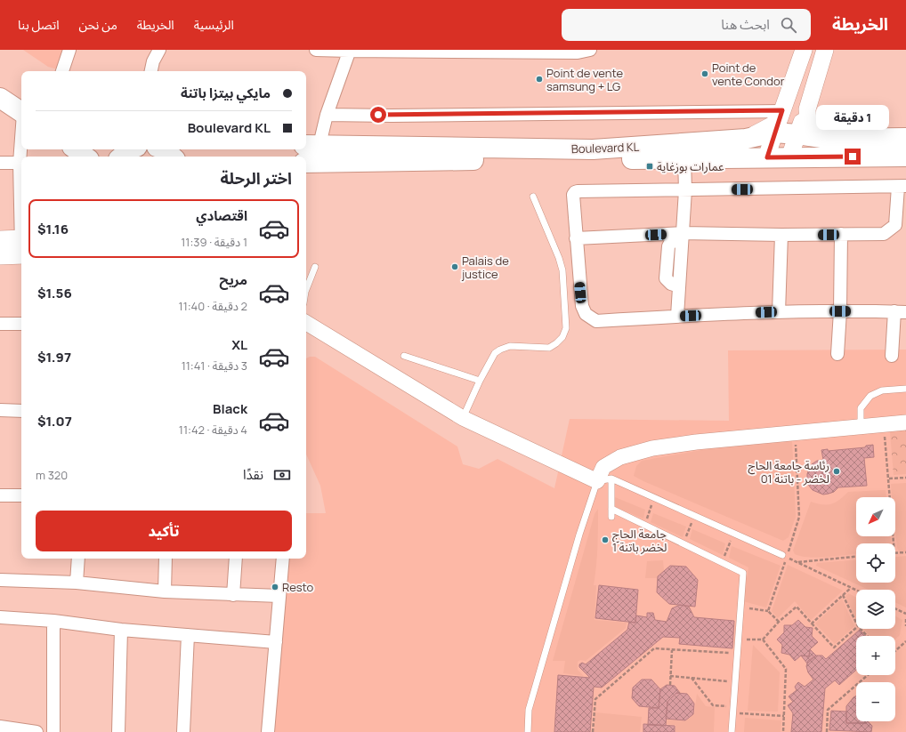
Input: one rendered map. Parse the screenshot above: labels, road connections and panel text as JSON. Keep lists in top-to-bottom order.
{
  "streets": {
    "main road": ["Boulevard KL"]
  },
  "places": {
    "other": [
      "Point de vente Condor",
      "Point de vente samsung + LG",
      "Palais de justice",
      "رئاسة جامعة الحاج لخضر - باتنة 01",
      "جامعة الحاج لخضر باتنة 1",
      "Resto"
    ],
    "transit": ["عمارات بوزغاية"]
  },
  "north": "bottom left",
  "page": {
    "header": "الخريطة",
    "search": "ابحث هنا",
    "nav": [
      "الرئيسية",
      "الخريطة",
      "من نحن",
      "اتصل بنا"
    ],
    "banner": ["مايكي بيتزا باتنة", "Boulevard KL"],
    "bubble": "1 دقيقة",
    "heading": "اختر الرحلة",
    "list": [
      {
        "name": "اقتصادي",
        "note": "1 دقيقة · 11:39",
        "value": "$1.16"
      },
      {
        "name": "مريح",
        "note": "2 دقيقة · 11:40",
        "value": "$1.56"
      },
      {
        "name": "XL",
        "note": "3 دقيقة · 11:41",
        "value": "$1.97"
      },
      {
        "name": "Black",
        "note": "4 دقيقة · 11:42",
        "value": "$1.07"
      }
    ],
    "pay": ["نقدًا", "320 m"],
    "map_buttons": ["+", "−"],
    "buttons": "تأكيد"
  }
}
